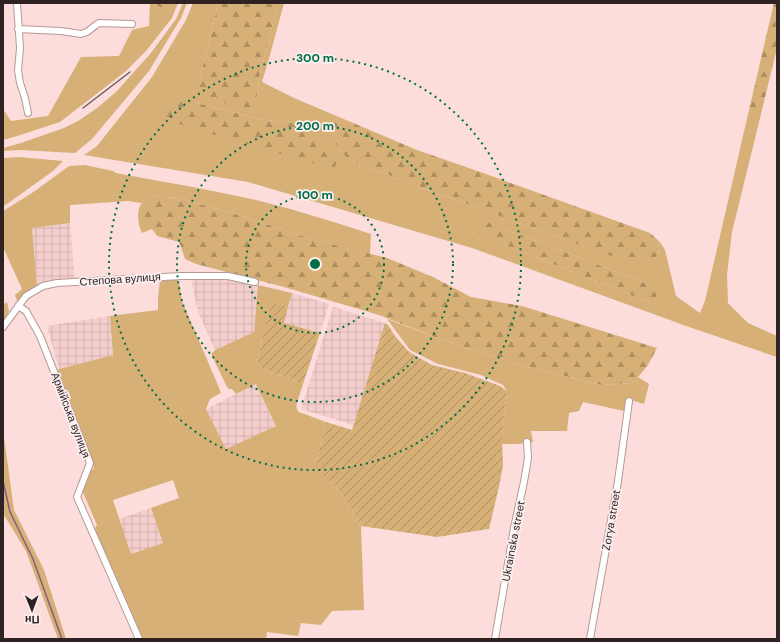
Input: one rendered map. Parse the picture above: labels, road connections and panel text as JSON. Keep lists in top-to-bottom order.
{
  "streets": {
    "street": [
      "Степова вулиця",
      "Армійська вулиця",
      "Zorya street",
      "Ukrainska street"
    ]
  },
  "crossings": [
    ["Степова вулиця", "Армійська вулиця"]
  ],
  "north": "bottom",
  "rings": ["300 m", "200 m", "100 m"]
}
